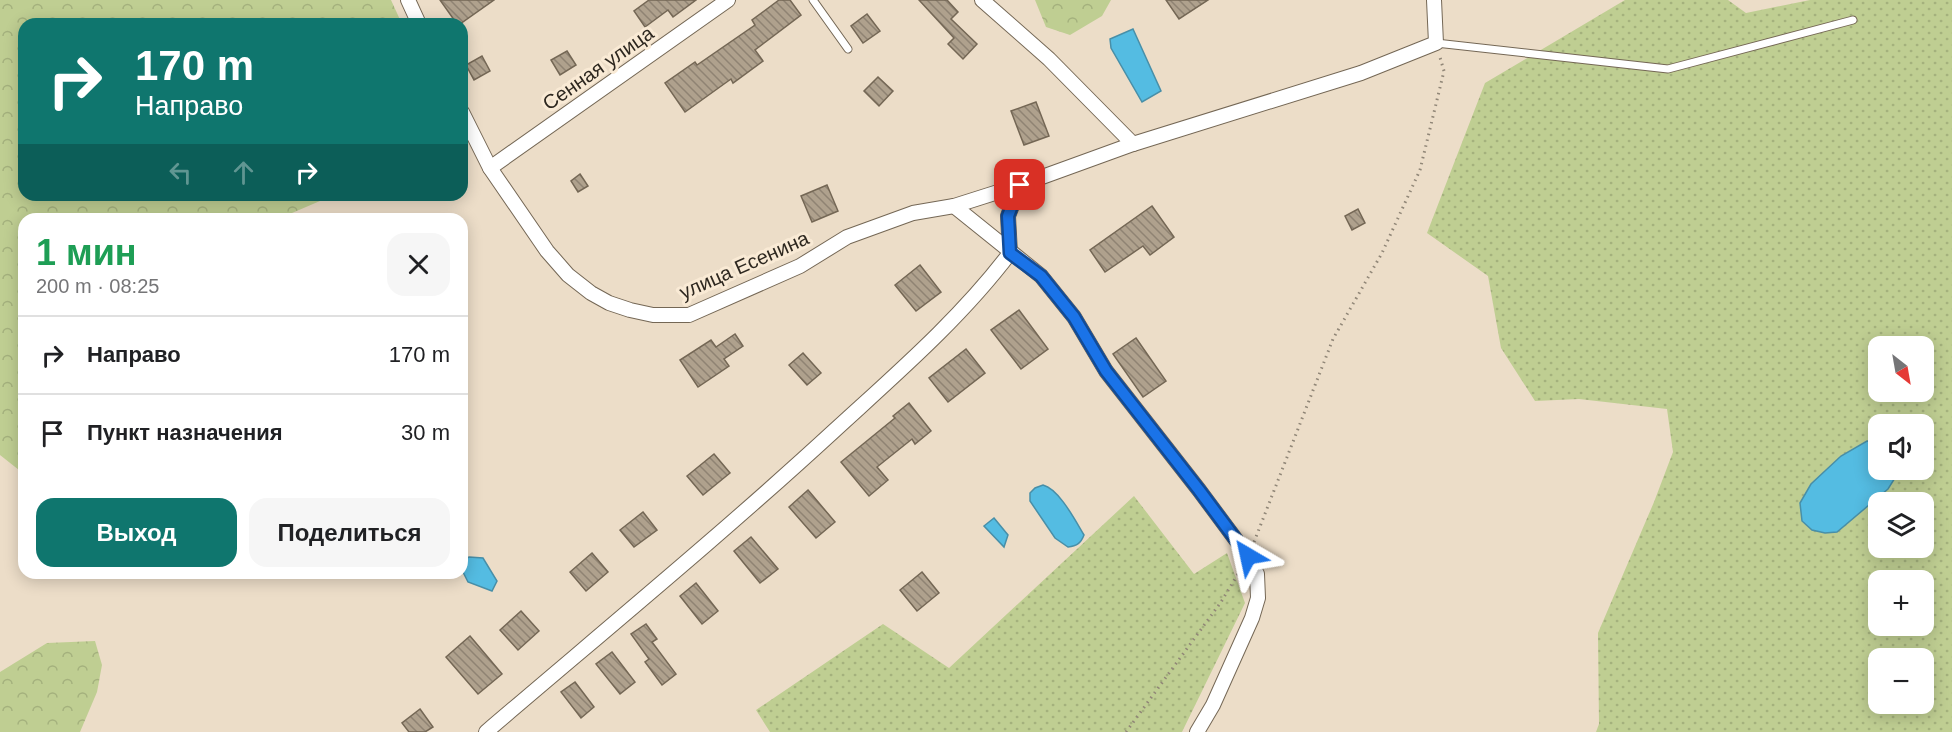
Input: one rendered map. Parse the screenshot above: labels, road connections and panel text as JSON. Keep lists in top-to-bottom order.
{
  "streets": {
    "street": ["Сенная улица", "улица Есенина"]
  },
  "crossings": [
    ["Сенная улица", "улица Есенина"]
  ],
  "north": "bottom right",
  "page": {
    "turn": ["170 m", "Направо"],
    "heading": ["1 мин", "200 m · 08:25"],
    "list": [
      {
        "name": "Направо",
        "value": "170 m"
      },
      {
        "name": "Пункт назначения",
        "value": "30 m"
      }
    ],
    "map_buttons": ["+", "−"],
    "buttons": ["Выход", "Поделиться"]
  }
}
